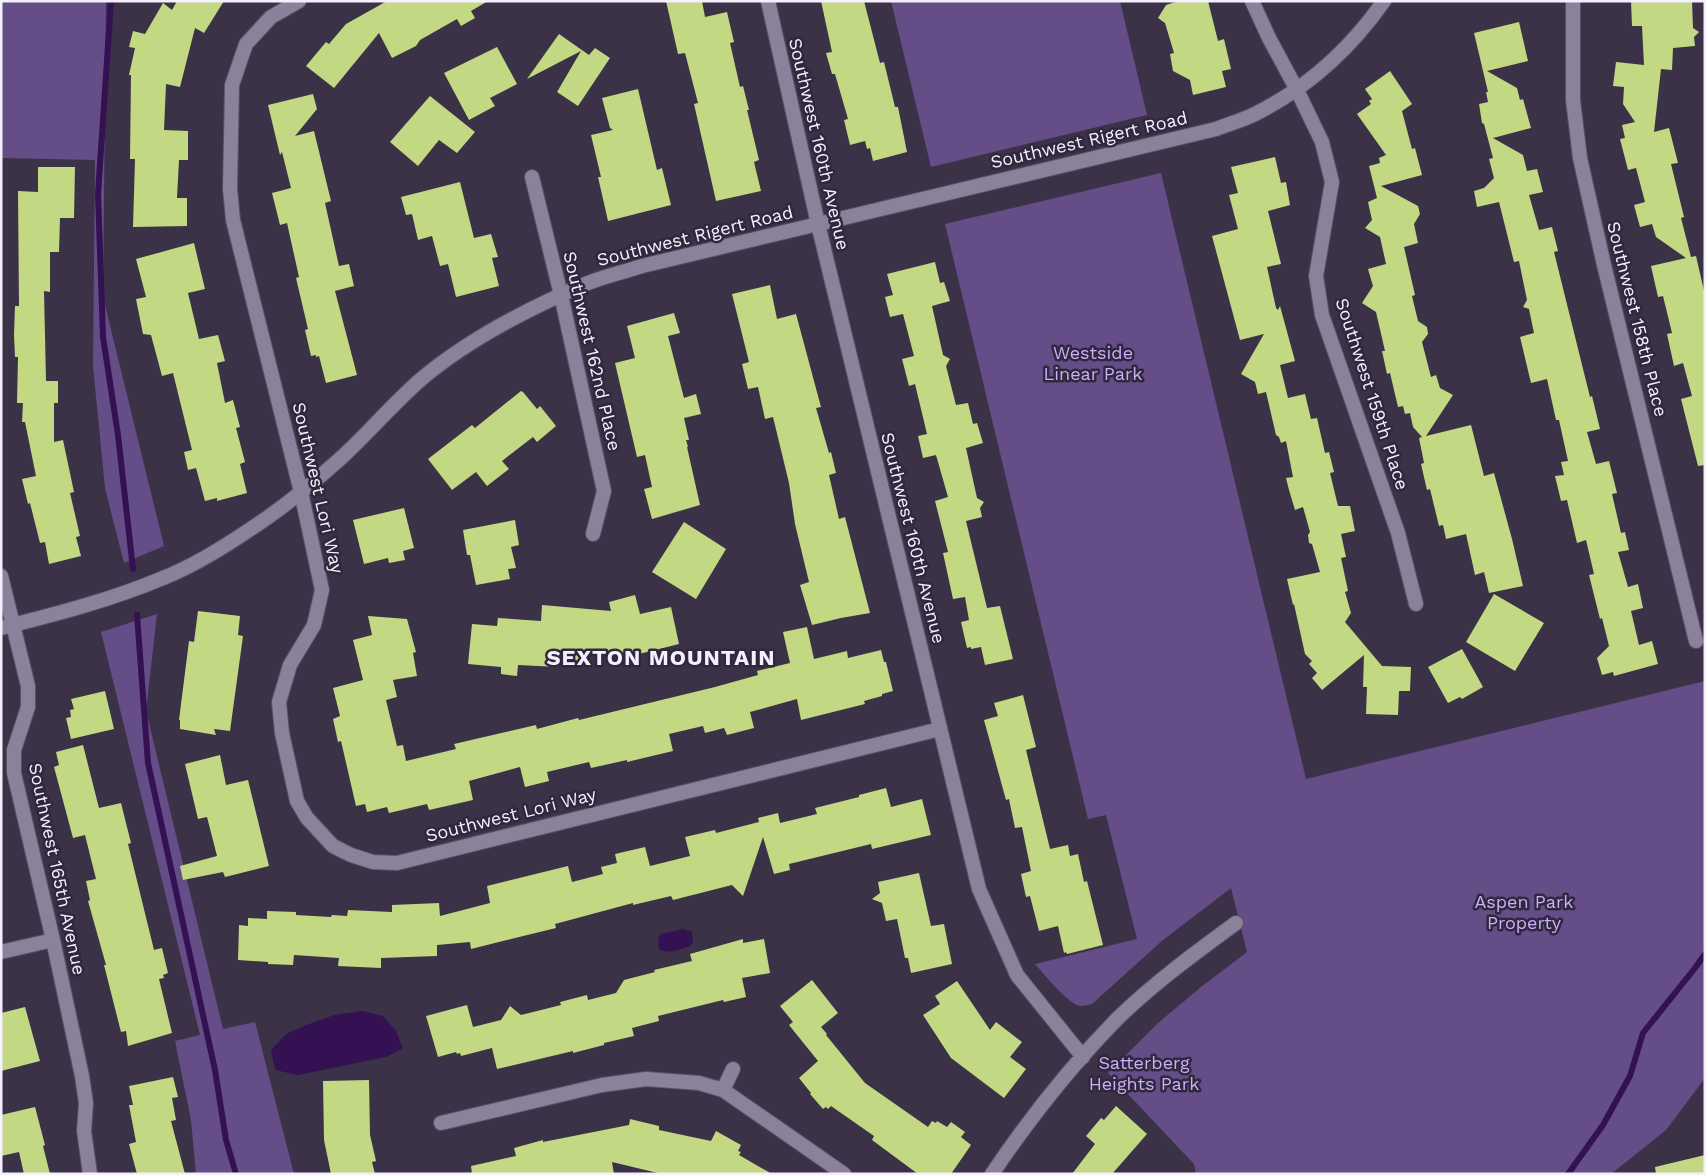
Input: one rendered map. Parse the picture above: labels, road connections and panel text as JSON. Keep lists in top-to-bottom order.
{
  "streets": {
    "street": [
      "Southwest Rigert Road",
      "Southwest 160th Avenue",
      "Southwest 158th Place",
      "Southwest 162nd Place",
      "Southwest 159th Place",
      "Southwest Lori Way",
      "Southwest 165th Avenue"
    ]
  },
  "crossings": [
    ["Southwest Rigert Road", "Southwest 160th Avenue"],
    ["Southwest Rigert Road", "Southwest 162nd Place"],
    ["Southwest Rigert Road", "Southwest 159th Place"],
    ["Southwest Rigert Road", "Southwest Lori Way"],
    ["Southwest Rigert Road", "Southwest 165th Avenue"],
    ["Southwest 160th Avenue", "Southwest Lori Way"]
  ],
  "districts": ["SEXTON MOUNTAIN"],
  "parks": ["Westside Linear Park", "Aspen Park Property", "Satterberg Heights Park"]
}
